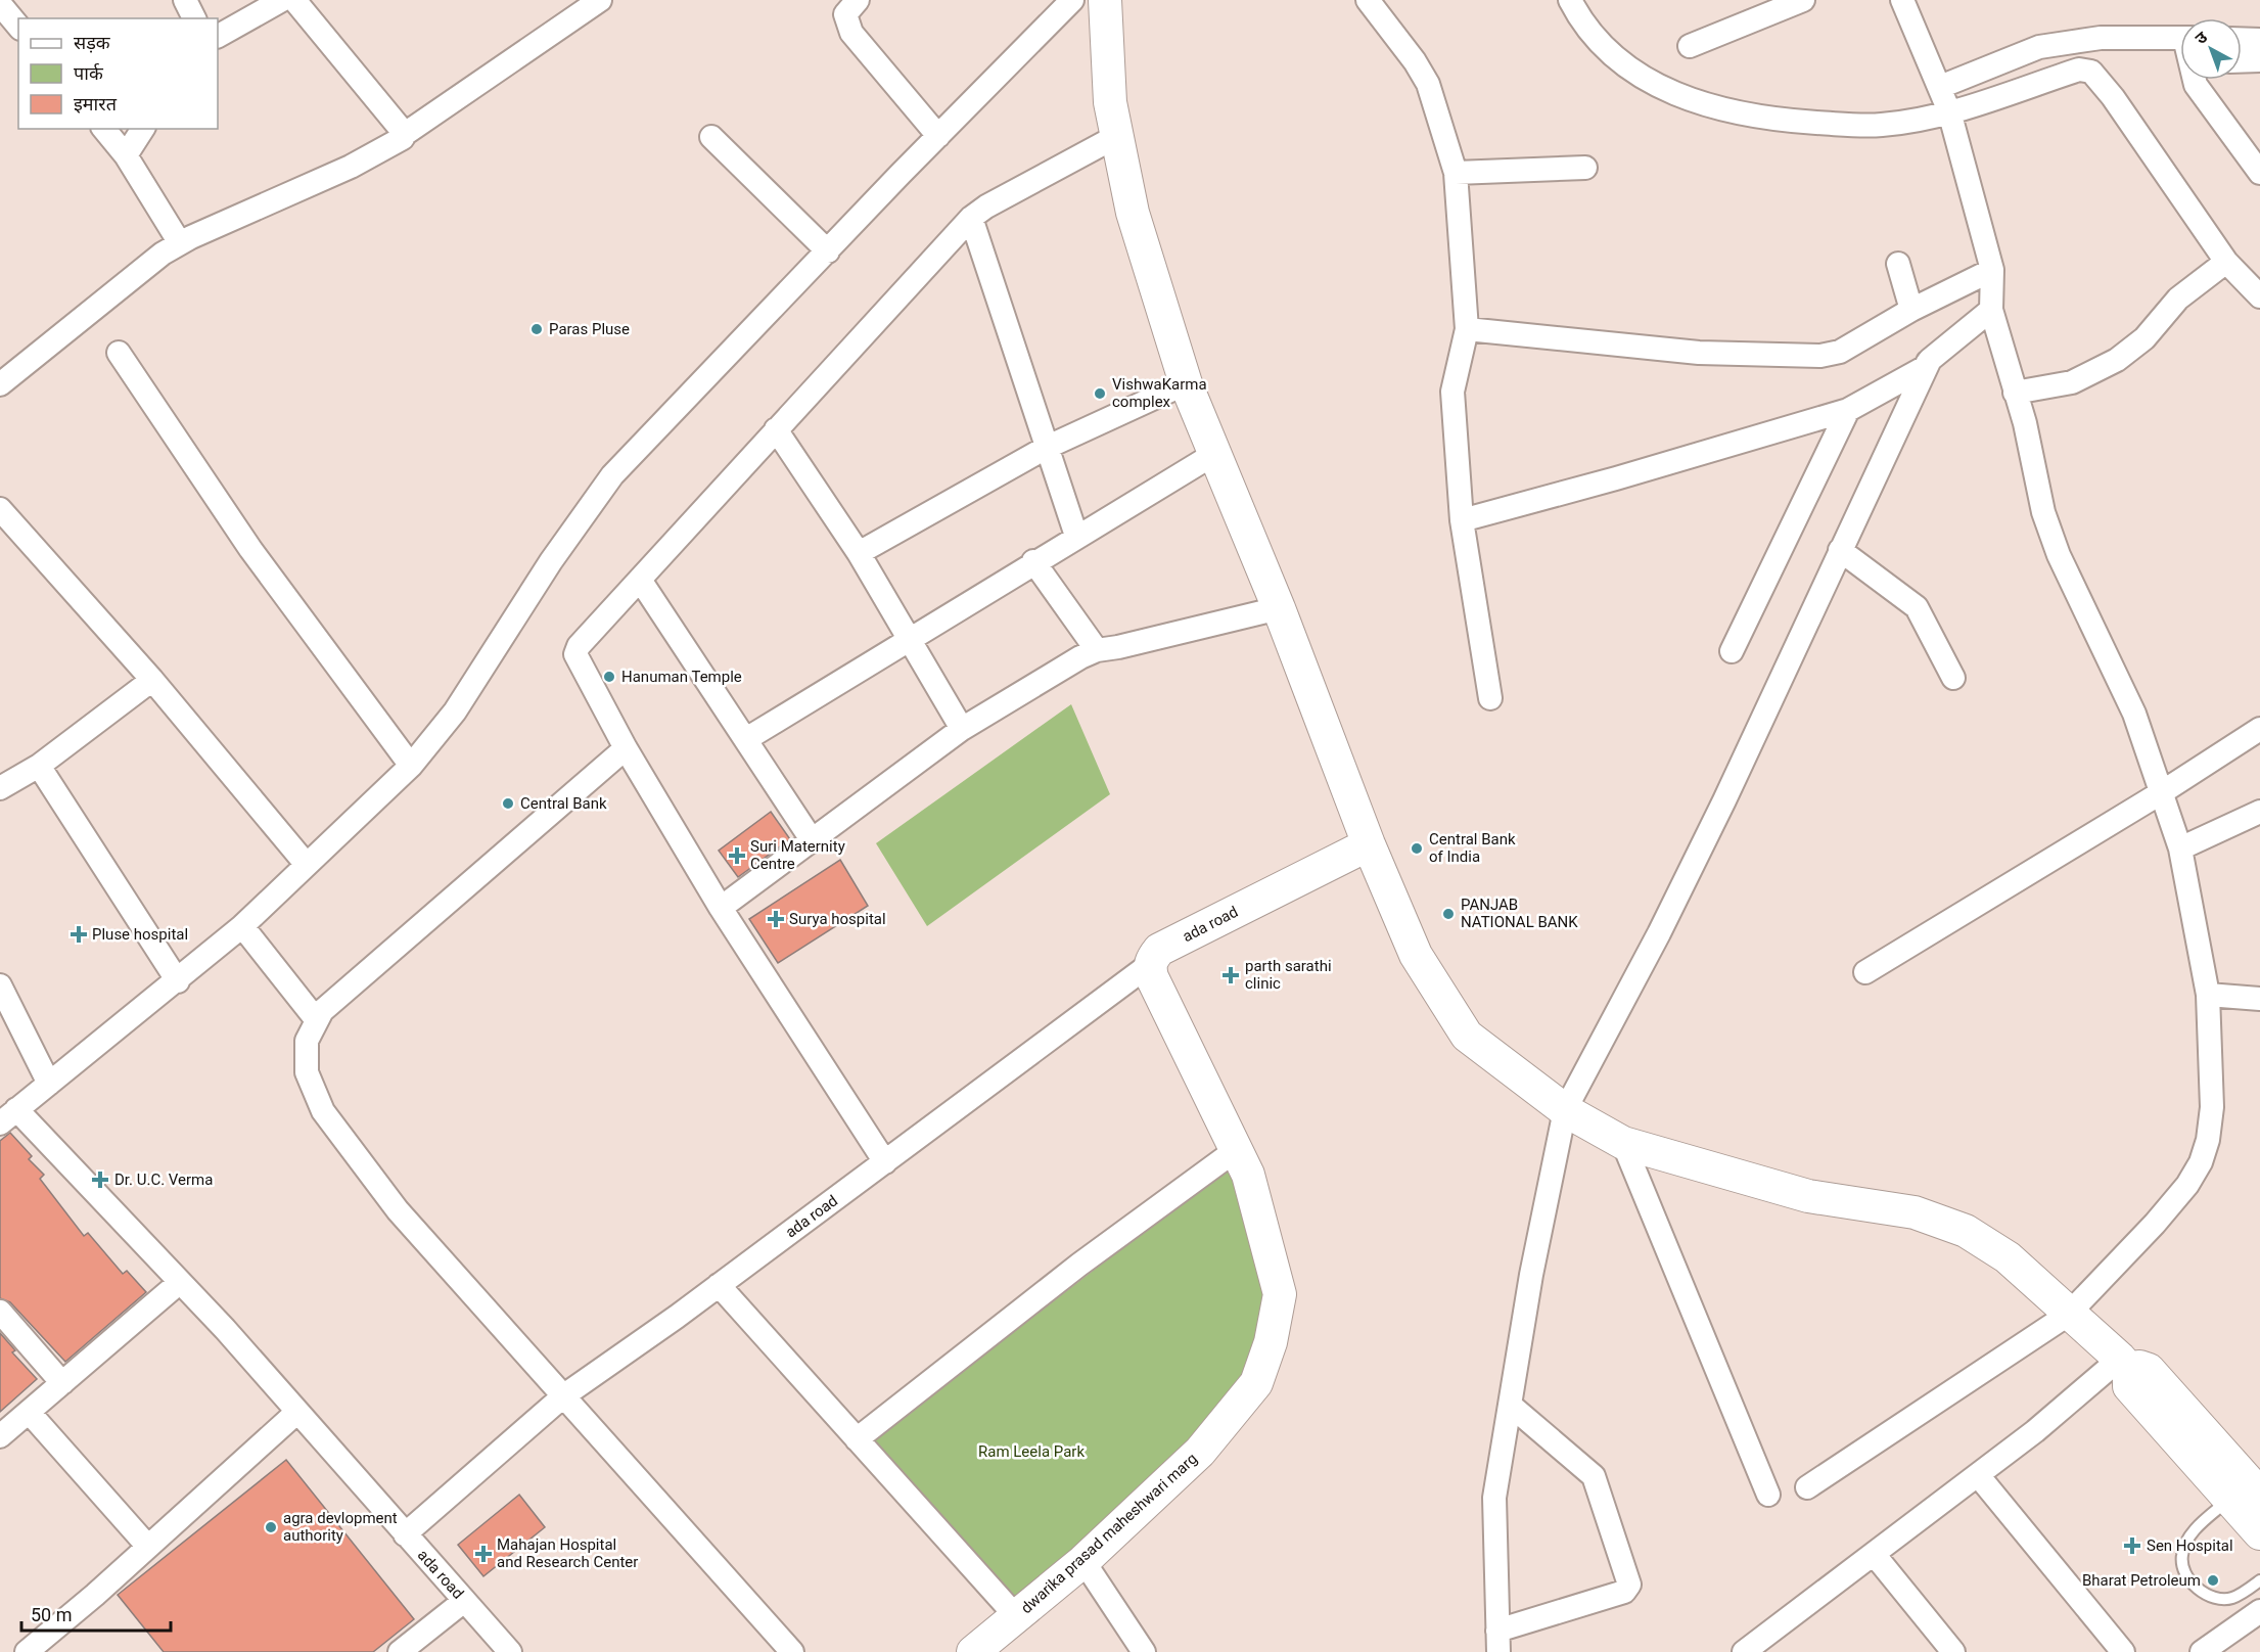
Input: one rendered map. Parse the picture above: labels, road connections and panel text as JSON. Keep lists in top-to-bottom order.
{
  "streets": {
    "main road": ["ada road", "dwarika prasad maheshwari marg"]
  },
  "crossings": [
    ["ada road", "dwarika prasad maheshwari marg"]
  ],
  "parks": ["Ram Leela Park"],
  "places": {
    "other": [
      "Paras Pluse",
      "VishwaKarma complex",
      "Hanuman Temple",
      "Central Bank",
      "Central Bank of India",
      "PANJAB NATIONAL BANK",
      "agra devlopment authority",
      "Bharat Petroleum"
    ],
    "health": [
      "Suri Maternity Centre",
      "Surya hospital",
      "Pluse hospital",
      "parth sarathi clinic",
      "Dr. U.C. Verma",
      "Sen Hospital",
      "Mahajan Hospital and Research Center"
    ]
  },
  "legend": ["सड़क", "पार्क", "इमारत"],
  "scale_bar": "50 m",
  "north": "top left"
}
